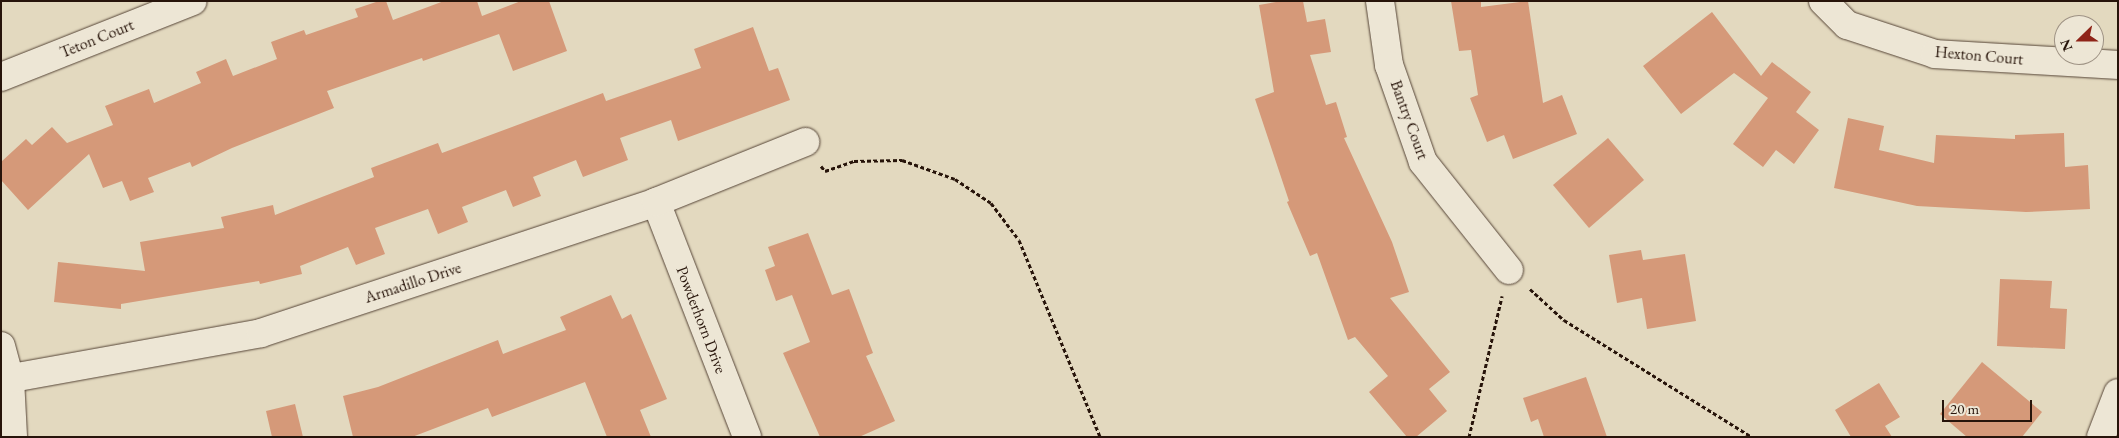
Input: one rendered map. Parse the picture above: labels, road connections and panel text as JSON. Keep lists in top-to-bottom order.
{
  "streets": {
    "street": [
      "Teton Court",
      "Hexton Court",
      "Bantry Court",
      "Armadillo Drive",
      "Powderhorn Drive"
    ]
  },
  "crossings": [
    ["Armadillo Drive", "Powderhorn Drive"]
  ],
  "scale_bar": "20 m",
  "north": "left"
}
